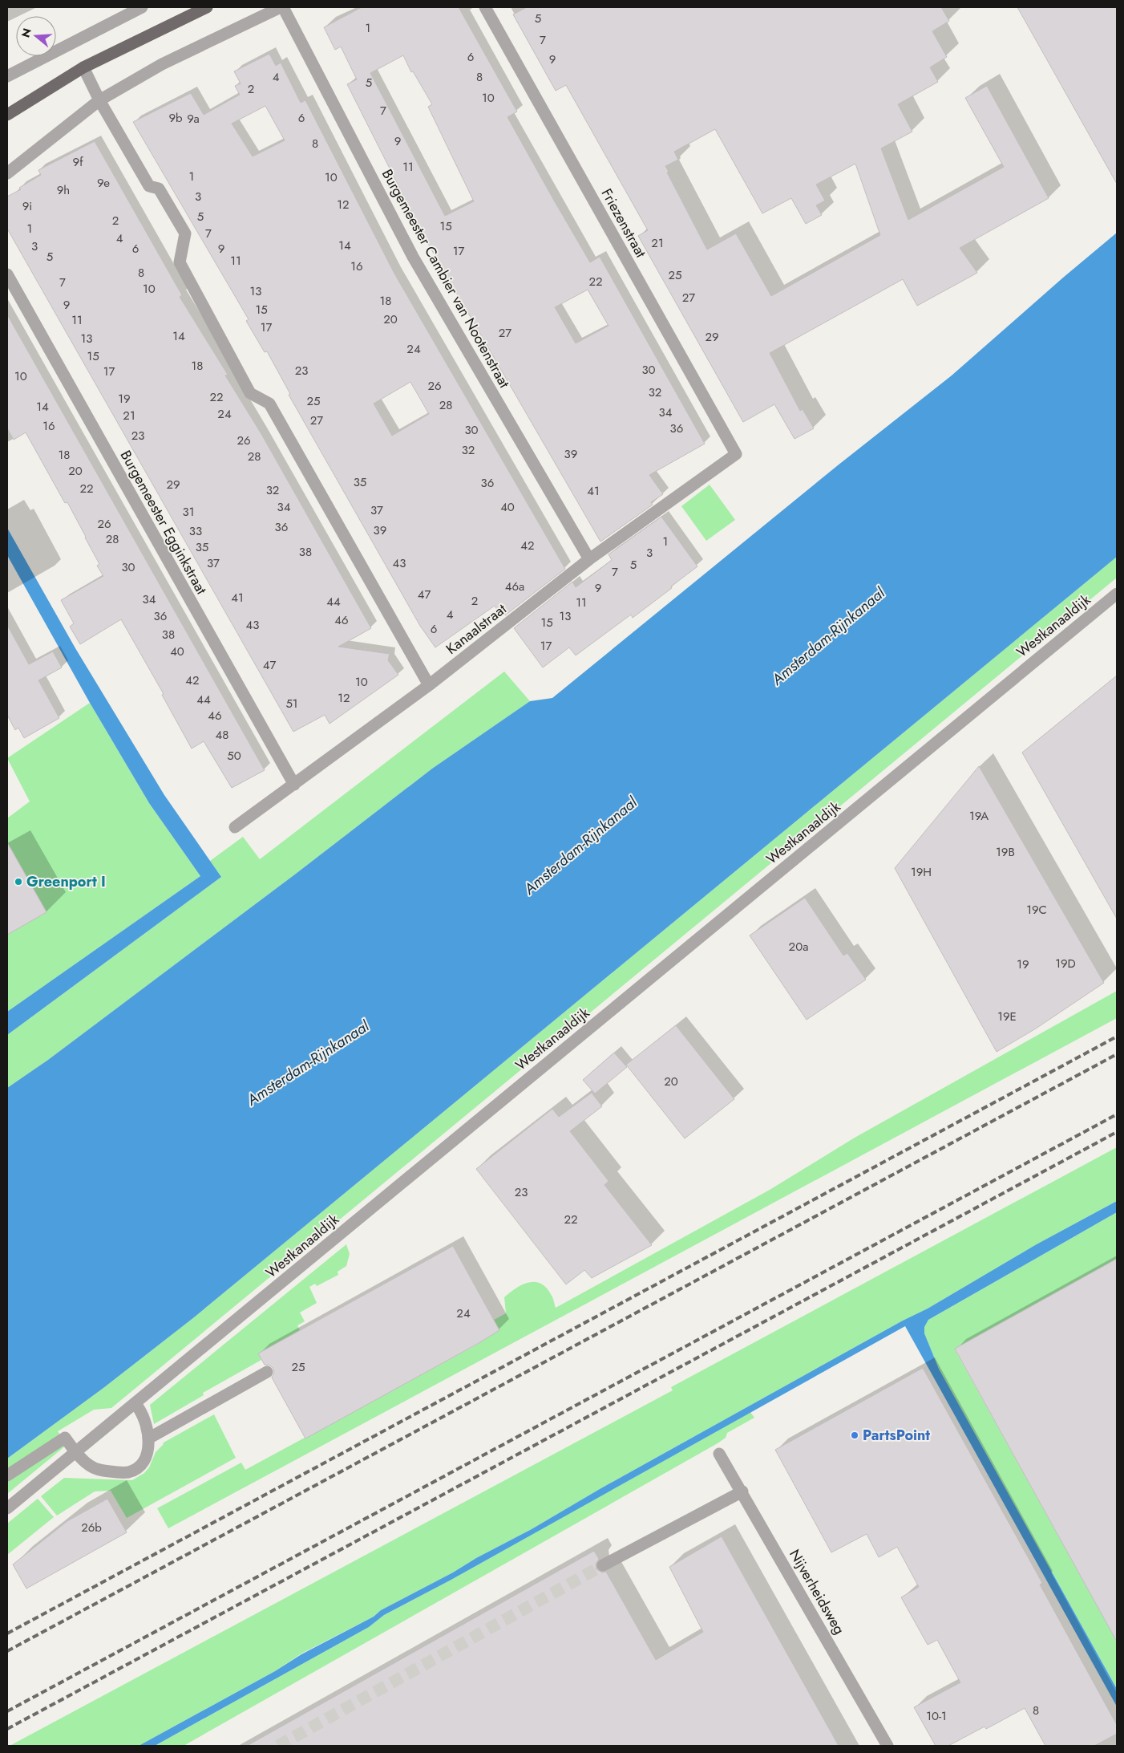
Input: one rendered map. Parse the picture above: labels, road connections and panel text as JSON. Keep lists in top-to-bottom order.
{
  "streets": {
    "street": [
      "Friezenstraat",
      "Burgemeester Cambier van Nootenstraat",
      "Burgemeester Egginkstraat",
      "Westkanaaldijk",
      "Kanaalstraat",
      "Nijverheidsweg"
    ]
  },
  "crossings": [
    ["Friezenstraat", "Kanaalstraat"],
    ["Burgemeester Cambier van Nootenstraat", "Kanaalstraat"],
    ["Burgemeester Egginkstraat", "Kanaalstraat"]
  ],
  "water": ["Amsterdam-Rijnkanaal"],
  "places": ["Greenport I", "PartsPoint"],
  "house_numbers": [
    "5",
    "1",
    "7",
    "6",
    "9",
    "4",
    "8",
    "5",
    "2",
    "10",
    "7",
    "9b",
    "6",
    "9a",
    "9",
    "8",
    "9f",
    "11",
    "1",
    "10",
    "9e",
    "9h",
    "3",
    "12",
    "9i",
    "5",
    "2",
    "15",
    "1",
    "7",
    "4",
    "21",
    "14",
    "3",
    "6",
    "9",
    "17",
    "5",
    "11",
    "16",
    "8",
    "25",
    "22",
    "7",
    "10",
    "13",
    "27",
    "18",
    "9",
    "15",
    "20",
    "11",
    "17",
    "27",
    "14",
    "29",
    "13",
    "24",
    "15",
    "18",
    "30",
    "23",
    "17",
    "10",
    "26",
    "32",
    "22",
    "19",
    "25",
    "28",
    "14",
    "34",
    "24",
    "21",
    "27",
    "16",
    "36",
    "30",
    "23",
    "26",
    "32",
    "39",
    "18",
    "28",
    "20",
    "35",
    "36",
    "29",
    "22",
    "32",
    "41",
    "34",
    "40",
    "37",
    "31",
    "26",
    "36",
    "39",
    "33",
    "28",
    "1",
    "42",
    "35",
    "38",
    "3",
    "37",
    "43",
    "5",
    "30",
    "7",
    "46a",
    "9",
    "47",
    "41",
    "34",
    "2",
    "44",
    "11",
    "4",
    "36",
    "13",
    "46",
    "15",
    "43",
    "6",
    "38",
    "17",
    "40",
    "47",
    "42",
    "10",
    "12",
    "44",
    "51",
    "46",
    "48",
    "50",
    "19A",
    "19B",
    "19H",
    "19C",
    "20a",
    "19D",
    "19",
    "19E",
    "20",
    "23",
    "22",
    "24",
    "25",
    "26b",
    "8",
    "10-1"
  ],
  "north": "left"
}
